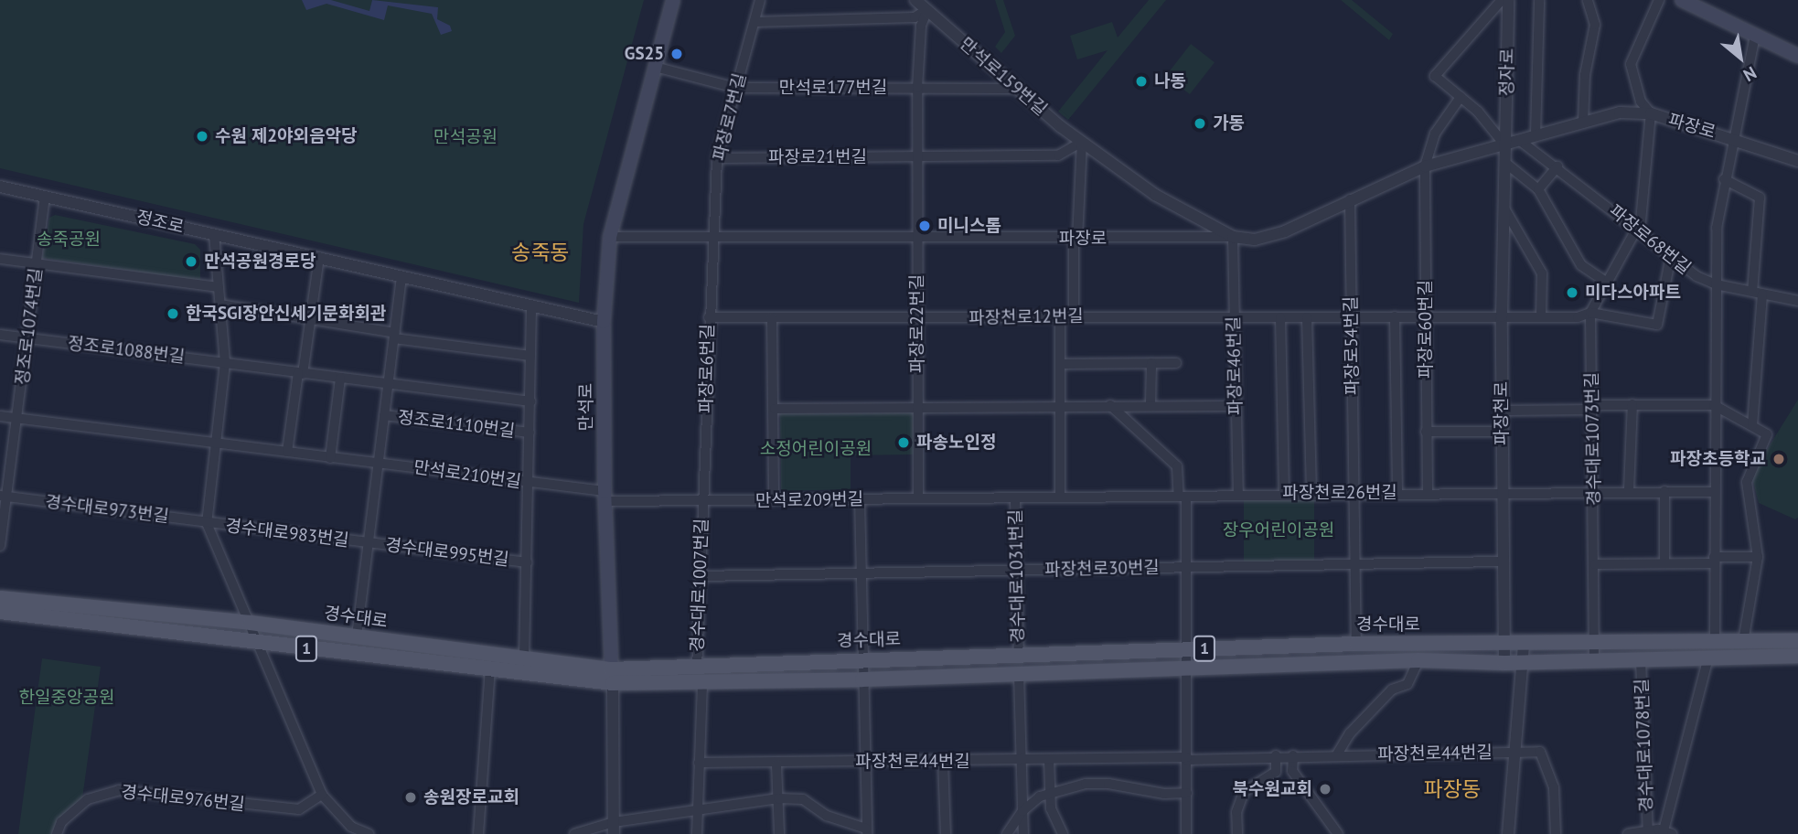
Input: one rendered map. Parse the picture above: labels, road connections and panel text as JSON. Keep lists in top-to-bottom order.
{
  "streets": {
    "main road": ["만석로", "경수대로", "1"],
    "street": [
      "정자로",
      "만석로159번길",
      "만석로177번길",
      "파장로7번길",
      "파장로",
      "파장로21번길",
      "정조로",
      "파장로68번길",
      "파장천로12번길",
      "파장로22번길",
      "정조로1074번길",
      "파장로60번길",
      "파장로54번길",
      "정조로1088번길",
      "파장로46번길",
      "파장로6번길",
      "파장천로",
      "정조로1110번길",
      "경수대로1073번길",
      "만석로210번길",
      "파장천로26번길",
      "만석로209번길",
      "경수대로973번길",
      "경수대로983번길",
      "경수대로995번길",
      "파장천로30번길",
      "경수대로1031번길",
      "경수대로1007번길",
      "경수대로1078번길",
      "파장천로44번길",
      "경수대로976번길"
    ]
  },
  "crossings": [
    ["정자로", "파장로"],
    ["정자로", "파장천로"],
    ["만석로159번길", "만석로177번길"],
    ["만석로159번길", "파장로"],
    ["만석로159번길", "파장로21번길"],
    ["만석로159번길", "파장로46번길"],
    ["만석로177번길", "파장로7번길"],
    ["만석로177번길", "만석로"],
    ["파장로7번길", "파장로"],
    ["파장로7번길", "파장로21번길"],
    ["파장로7번길", "파장로6번길"],
    ["파장로", "파장로68번길"],
    ["파장로", "파장로22번길"],
    ["파장로", "파장로60번길"],
    ["파장로", "파장로54번길"],
    ["파장로", "파장로46번길"],
    ["파장로", "파장로6번길"],
    ["파장로", "만석로"],
    ["파장로", "파장천로"],
    ["정조로", "정조로1074번길"],
    ["정조로", "만석로"],
    ["정조로", "정조로1110번길"],
    ["정조로", "경수대로983번길"],
    ["파장로68번길", "파장천로12번길"],
    ["파장천로12번길", "파장로22번길"],
    ["파장천로12번길", "파장로60번길"],
    ["파장천로12번길", "파장로54번길"],
    ["파장천로12번길", "파장로46번길"],
    ["파장천로12번길", "파장로6번길"],
    ["파장천로12번길", "파장천로"],
    ["파장천로12번길", "경수대로1073번길"],
    ["파장로22번길", "만석로209번길"],
    ["정조로1074번길", "정조로1088번길"],
    ["정조로1074번길", "만석로210번길"],
    ["정조로1074번길", "경수대로973번길"],
    ["파장로60번길", "파장천로26번길"],
    ["파장로54번길", "파장천로26번길"],
    ["파장로54번길", "파장천로30번길"],
    ["파장로54번길", "경수대로"],
    ["정조로1088번길", "정조로1110번길"],
    ["파장로46번길", "파장천로26번길"],
    ["파장로6번길", "만석로209번길"],
    ["파장로6번길", "경수대로1007번길"],
    ["만석로", "만석로210번길"],
    ["만석로", "만석로209번길"],
    ["만석로", "경수대로"],
    ["파장천로", "파장천로26번길"],
    ["파장천로", "파장천로30번길"],
    ["파장천로", "경수대로"],
    ["정조로1110번길", "만석로210번길"],
    ["정조로1110번길", "경수대로983번길"],
    ["정조로1110번길", "경수대로995번길"],
    ["경수대로1073번길", "파장천로26번길"],
    ["경수대로1073번길", "경수대로"],
    ["만석로210번길", "만석로209번길"],
    ["만석로210번길", "경수대로983번길"],
    ["만석로210번길", "경수대로995번길"],
    ["파장천로26번길", "만석로209번길"],
    ["파장천로26번길", "경수대로1031번길"],
    ["만석로209번길", "경수대로1031번길"],
    ["만석로209번길", "경수대로1007번길"],
    ["경수대로973번길", "경수대로983번길"],
    ["경수대로983번길", "경수대로995번길"],
    ["경수대로983번길", "경수대로"],
    ["경수대로995번길", "경수대로"],
    ["파장천로30번길", "경수대로1031번길"],
    ["파장천로30번길", "경수대로1007번길"],
    ["경수대로1031번길", "경수대로"],
    ["경수대로1007번길", "경수대로"],
    ["경수대로1007번길", "파장천로44번길"],
    ["경수대로", "경수대로1078번길"],
    ["경수대로", "파장천로44번길"]
  ],
  "districts": ["송죽동", "파장동"],
  "parks": [
    "만석공원",
    "송죽공원",
    "소정어린이공원",
    "장우어린이공원",
    "한일중앙공원"
  ],
  "places": [
    "GS25",
    "나동",
    "가동",
    "수원 제2야외음악당",
    "미니스톱",
    "만석공원경로당",
    "미다스아파트",
    "한국SGI장안신세기문화회관",
    "파송노인정",
    "파장초등학교",
    "북수원교회",
    "송원장로교회"
  ],
  "north": "bottom right"
}
